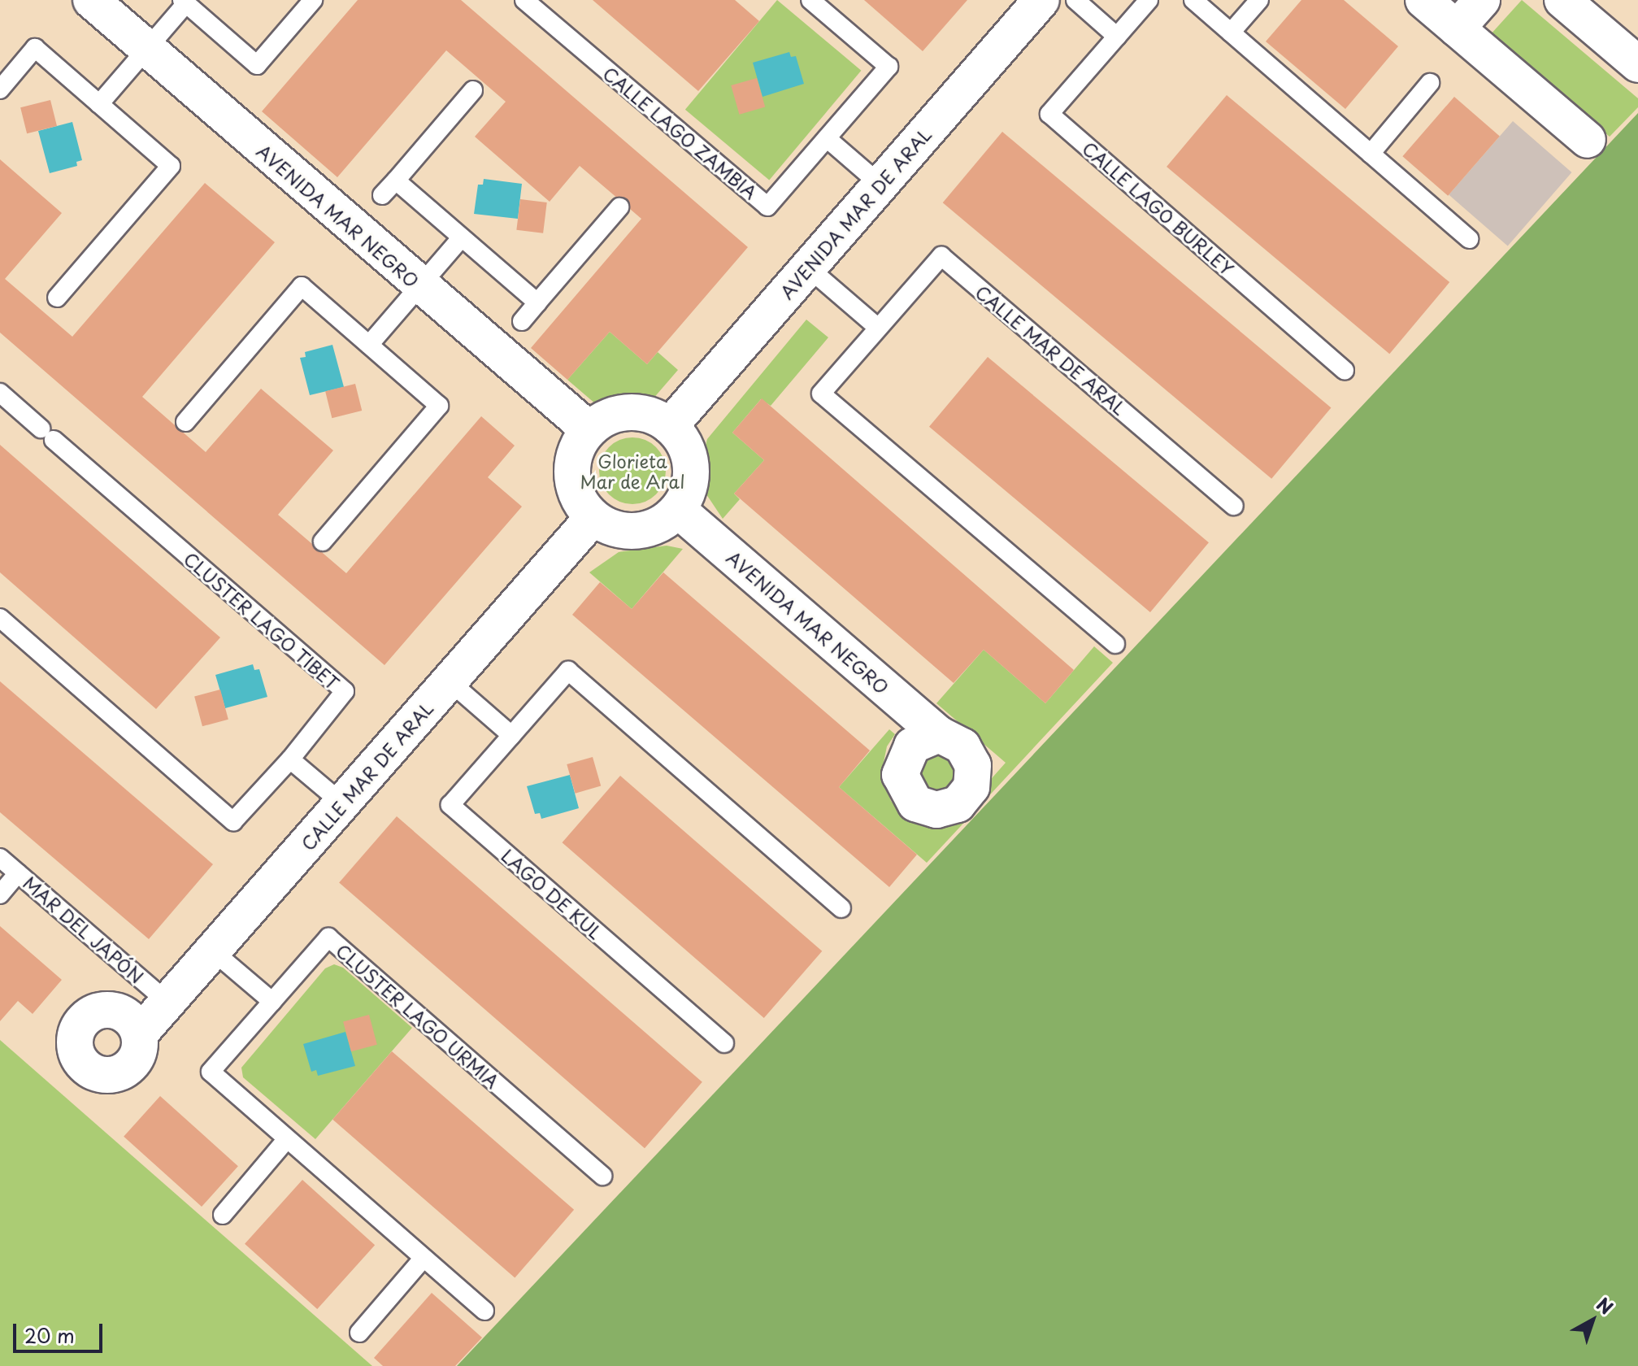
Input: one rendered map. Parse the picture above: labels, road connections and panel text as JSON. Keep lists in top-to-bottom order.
{
  "streets": {
    "street": ["AVENIDA MAR DE ARAL", "AVENIDA MAR NEGRO", "CALLE MAR DE ARAL"],
    "lane": [
      "CALLE LAGO ZAMBIA",
      "CALLE LAGO BURLEY",
      "CLUSTER LAGO TIBET",
      "LAGO DE KUL",
      "MAR DEL JAPÓN",
      "CLUSTER LAGO URMIA"
    ]
  },
  "crossings": [
    ["AVENIDA MAR DE ARAL", "AVENIDA MAR NEGRO"],
    ["AVENIDA MAR DE ARAL", "CALLE MAR DE ARAL"],
    ["AVENIDA MAR NEGRO", "CALLE MAR DE ARAL"],
    ["CALLE MAR DE ARAL", "MAR DEL JAPÓN"]
  ],
  "parks": ["Glorieta Mar de Aral"],
  "scale_bar": "20 m",
  "north": "top right"
}
